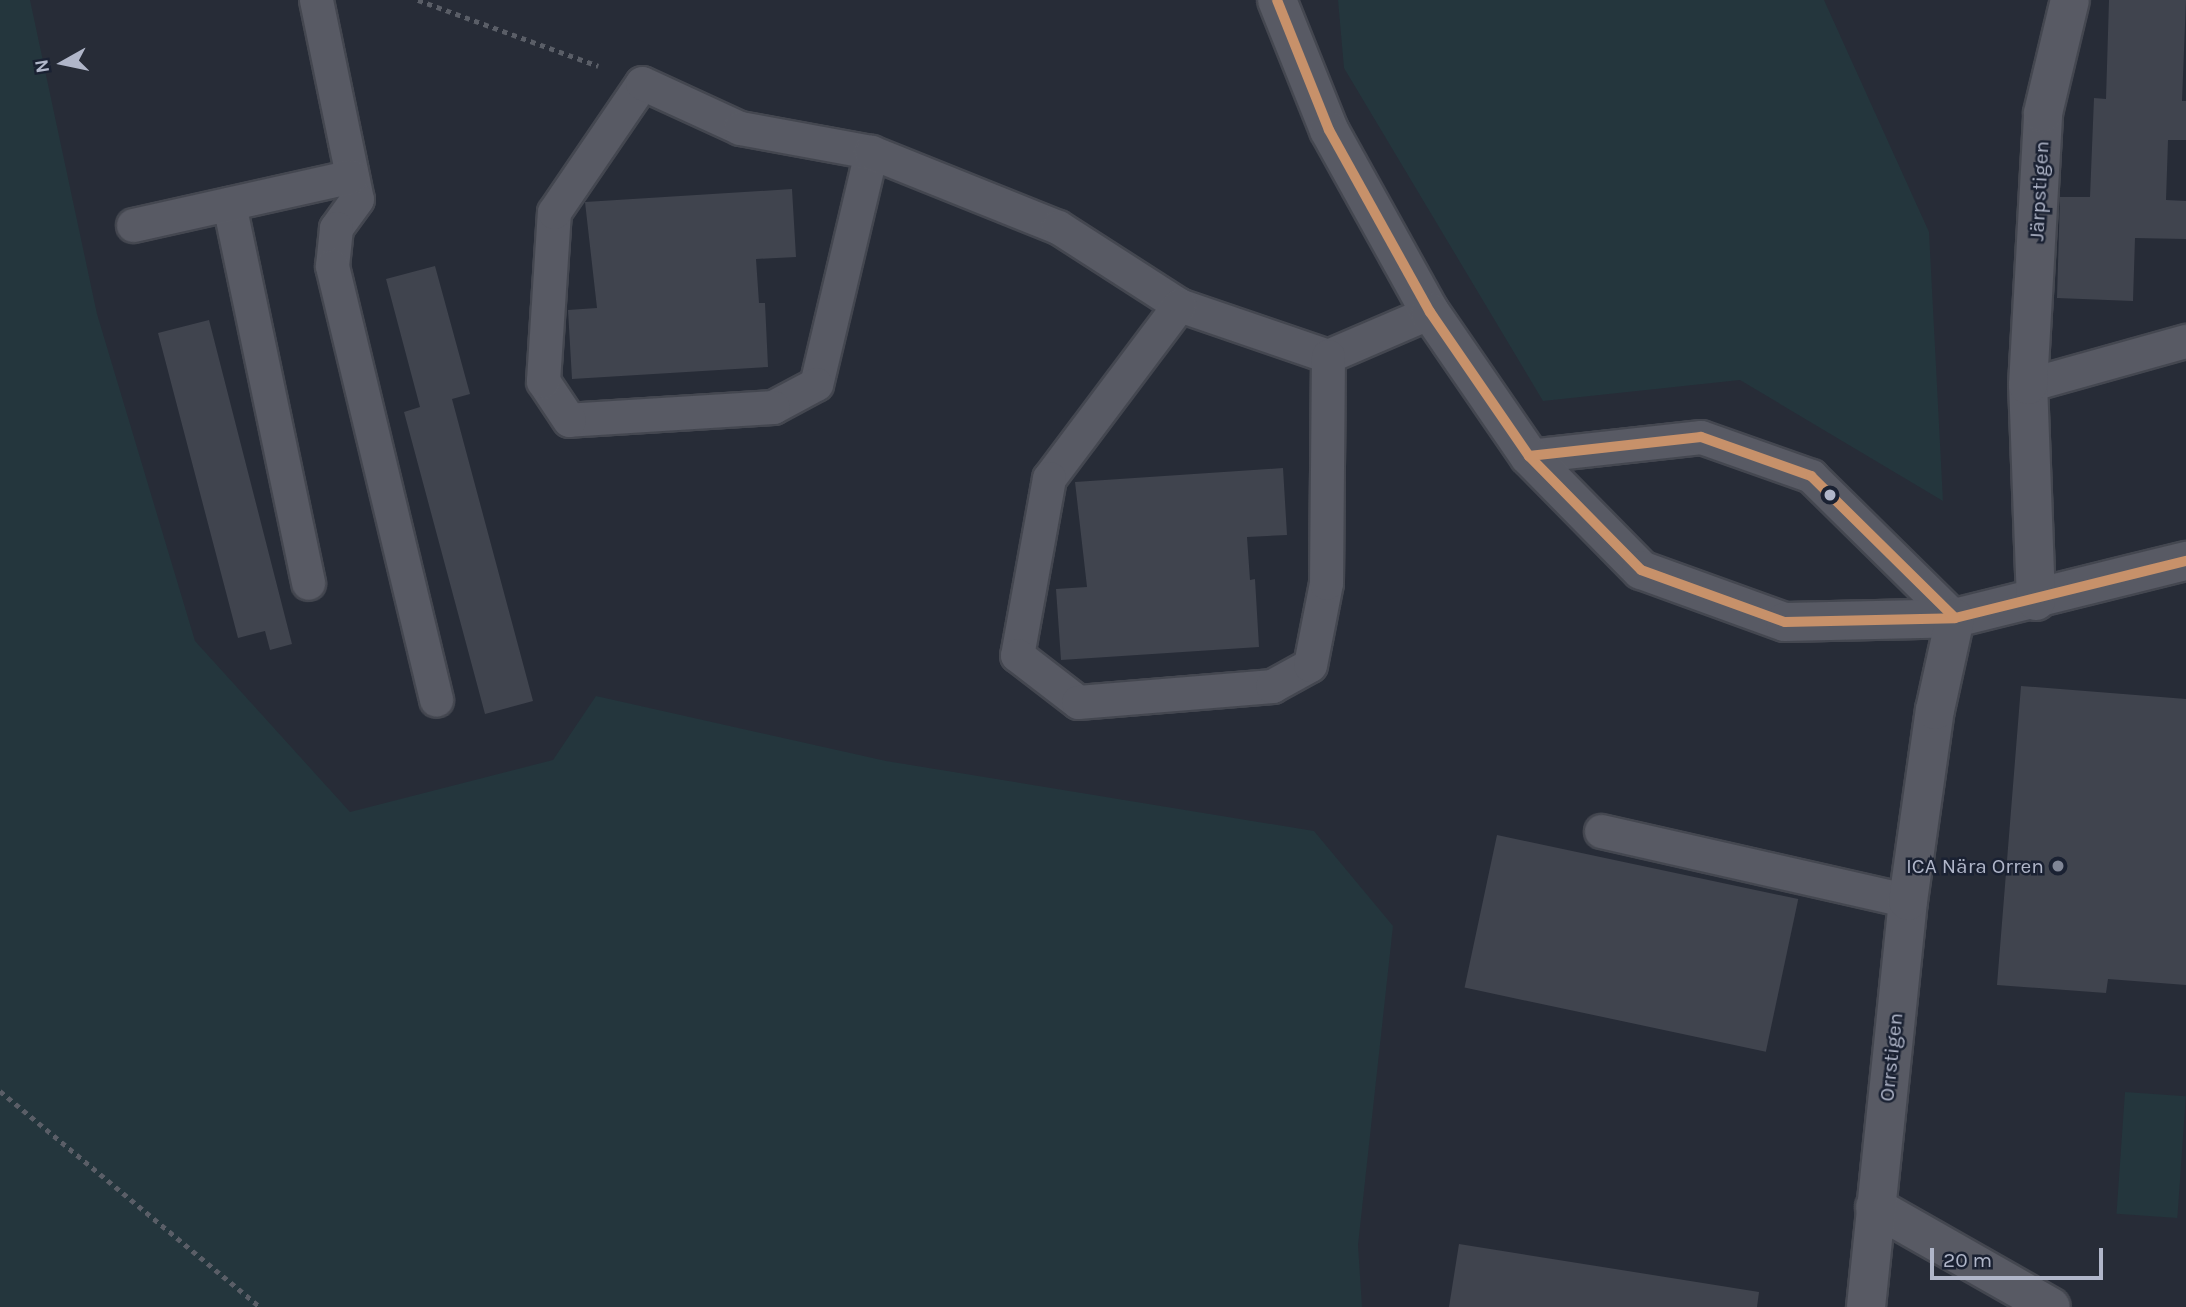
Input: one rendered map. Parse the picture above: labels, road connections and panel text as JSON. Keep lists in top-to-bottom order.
{
  "streets": {
    "street": ["Järpstigen", "Orrstigen"]
  },
  "places": ["ICA Nära Orren"],
  "scale_bar": "20 m",
  "north": "left"
}
